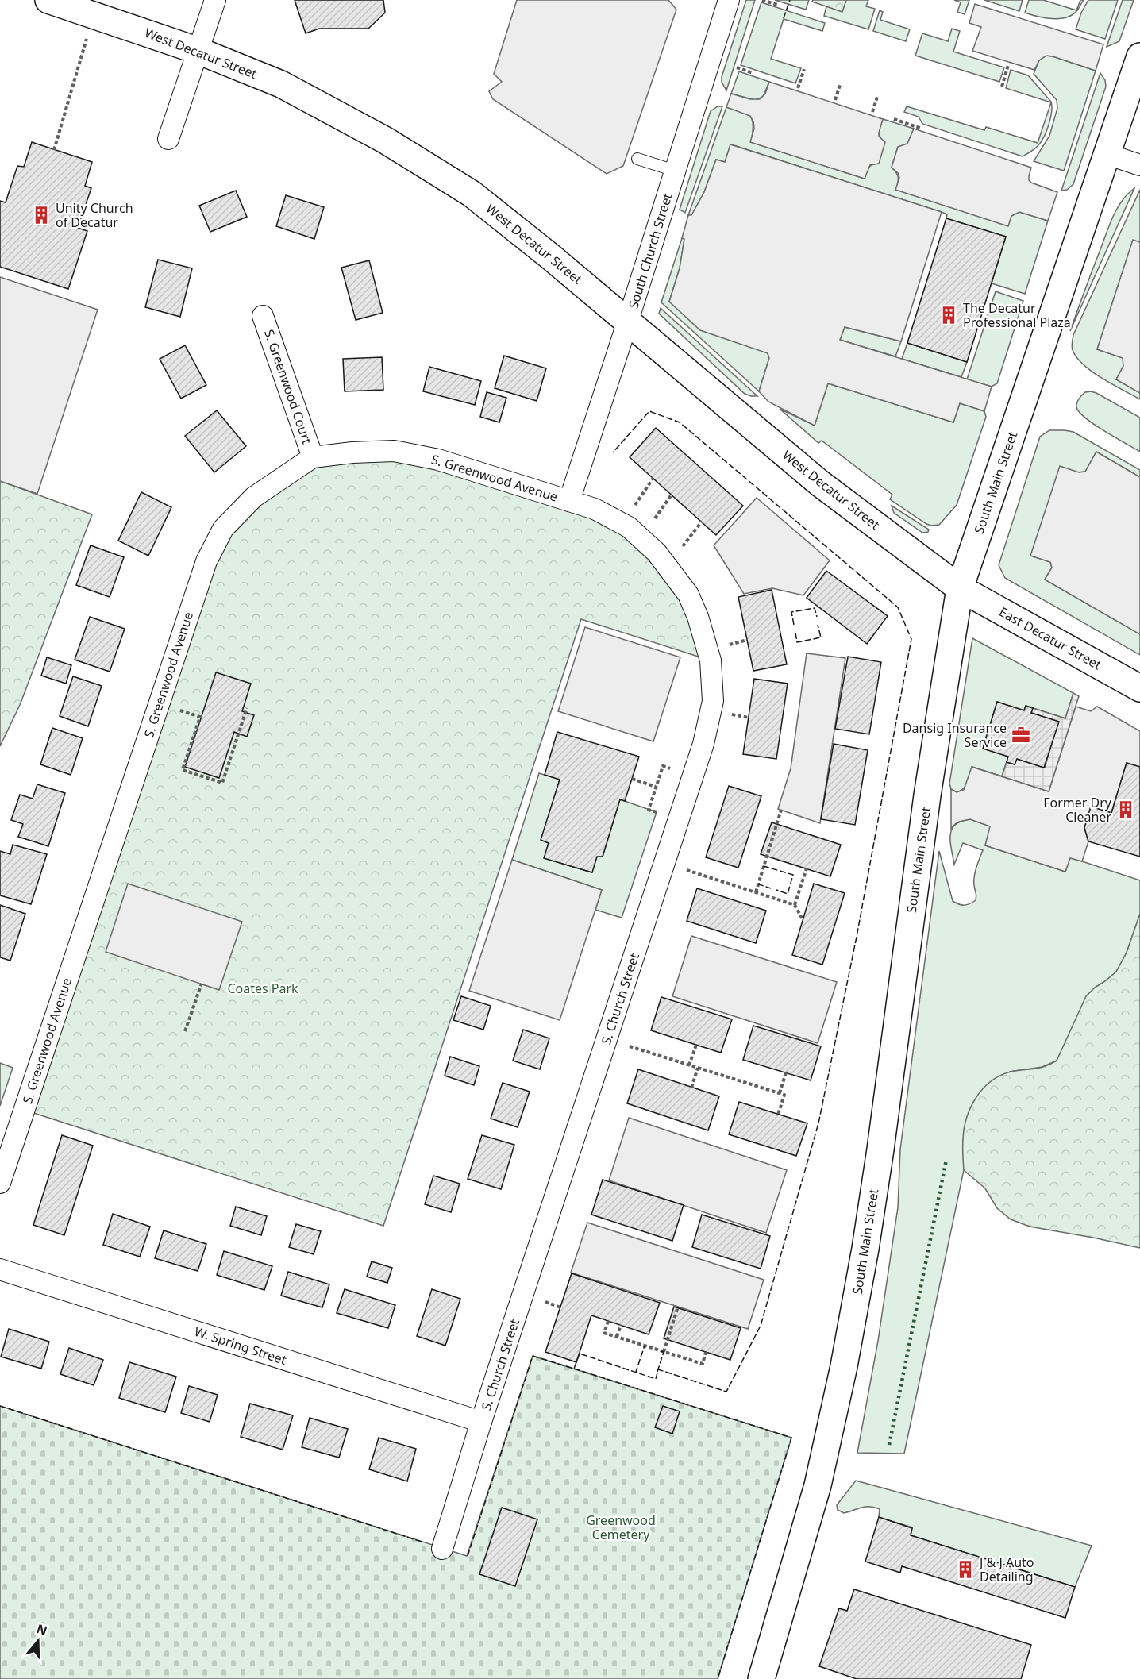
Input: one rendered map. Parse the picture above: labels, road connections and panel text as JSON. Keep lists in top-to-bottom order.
{
  "streets": {
    "main road": ["West Decatur Street", "South Main Street", "East Decatur Street"],
    "street": [
      "South Church Street",
      "S. Greenwood Court",
      "S. Greenwood Avenue",
      "S. Church Street",
      "W. Spring Street"
    ]
  },
  "crossings": [
    ["West Decatur Street", "South Church Street"],
    ["West Decatur Street", "South Main Street"],
    ["West Decatur Street", "East Decatur Street"],
    ["South Church Street", "S. Greenwood Avenue"],
    ["South Church Street", "S. Church Street"],
    ["S. Greenwood Court", "S. Greenwood Avenue"],
    ["S. Greenwood Avenue", "S. Church Street"],
    ["South Main Street", "East Decatur Street"],
    ["S. Church Street", "W. Spring Street"]
  ],
  "parks": ["Coates Park", "Greenwood Cemetery"],
  "places": {
    "building": [
      "Unity Church of Decatur",
      "The Decatur Professional Plaza",
      "Former Dry Cleaner",
      "J & J Auto Detailing"
    ],
    "office": ["Dansig Insurance Service"]
  },
  "north": "top"
}
